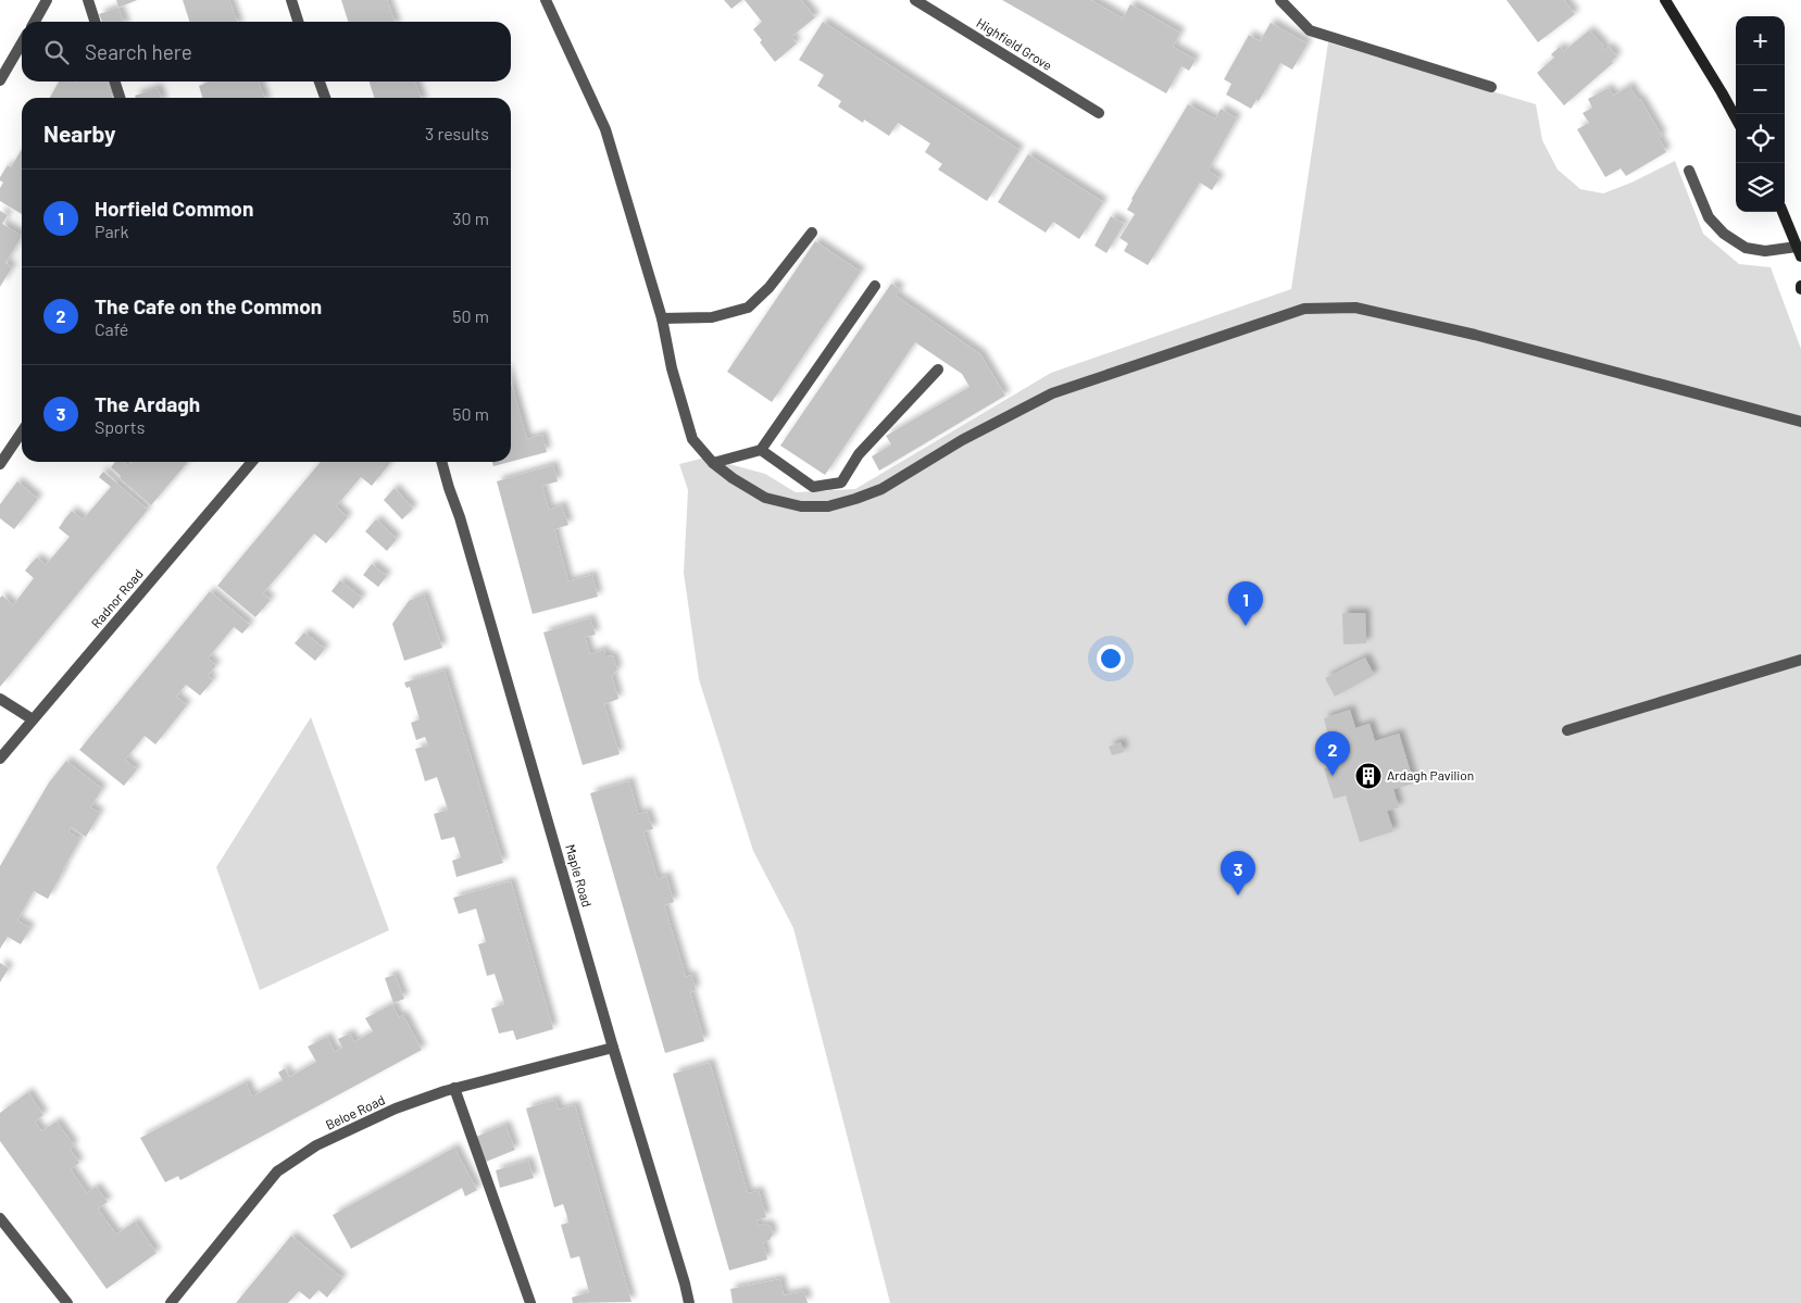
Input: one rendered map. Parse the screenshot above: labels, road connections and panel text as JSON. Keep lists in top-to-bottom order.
{
  "streets": {
    "street": [
      "Highfield Grove",
      "Radnor Road",
      "Maple Road",
      "Beloe Road"
    ]
  },
  "crossings": [
    ["Maple Road", "Beloe Road"]
  ],
  "places": {
    "building": ["Ardagh Pavilion"]
  },
  "page": {
    "map_buttons": ["+", "−"],
    "search": "Search here",
    "heading": ["Nearby", "3 results"],
    "list": [
      {
        "mark": "1",
        "name": "Horfield Common",
        "note": "Park",
        "value": "30 m"
      },
      {
        "mark": "2",
        "name": "The Cafe on the Common",
        "note": "Café",
        "value": "50 m"
      },
      {
        "mark": "3",
        "name": "The Ardagh",
        "note": "Sports",
        "value": "50 m"
      }
    ],
    "pins": ["1", "2", "3"]
  }
}
